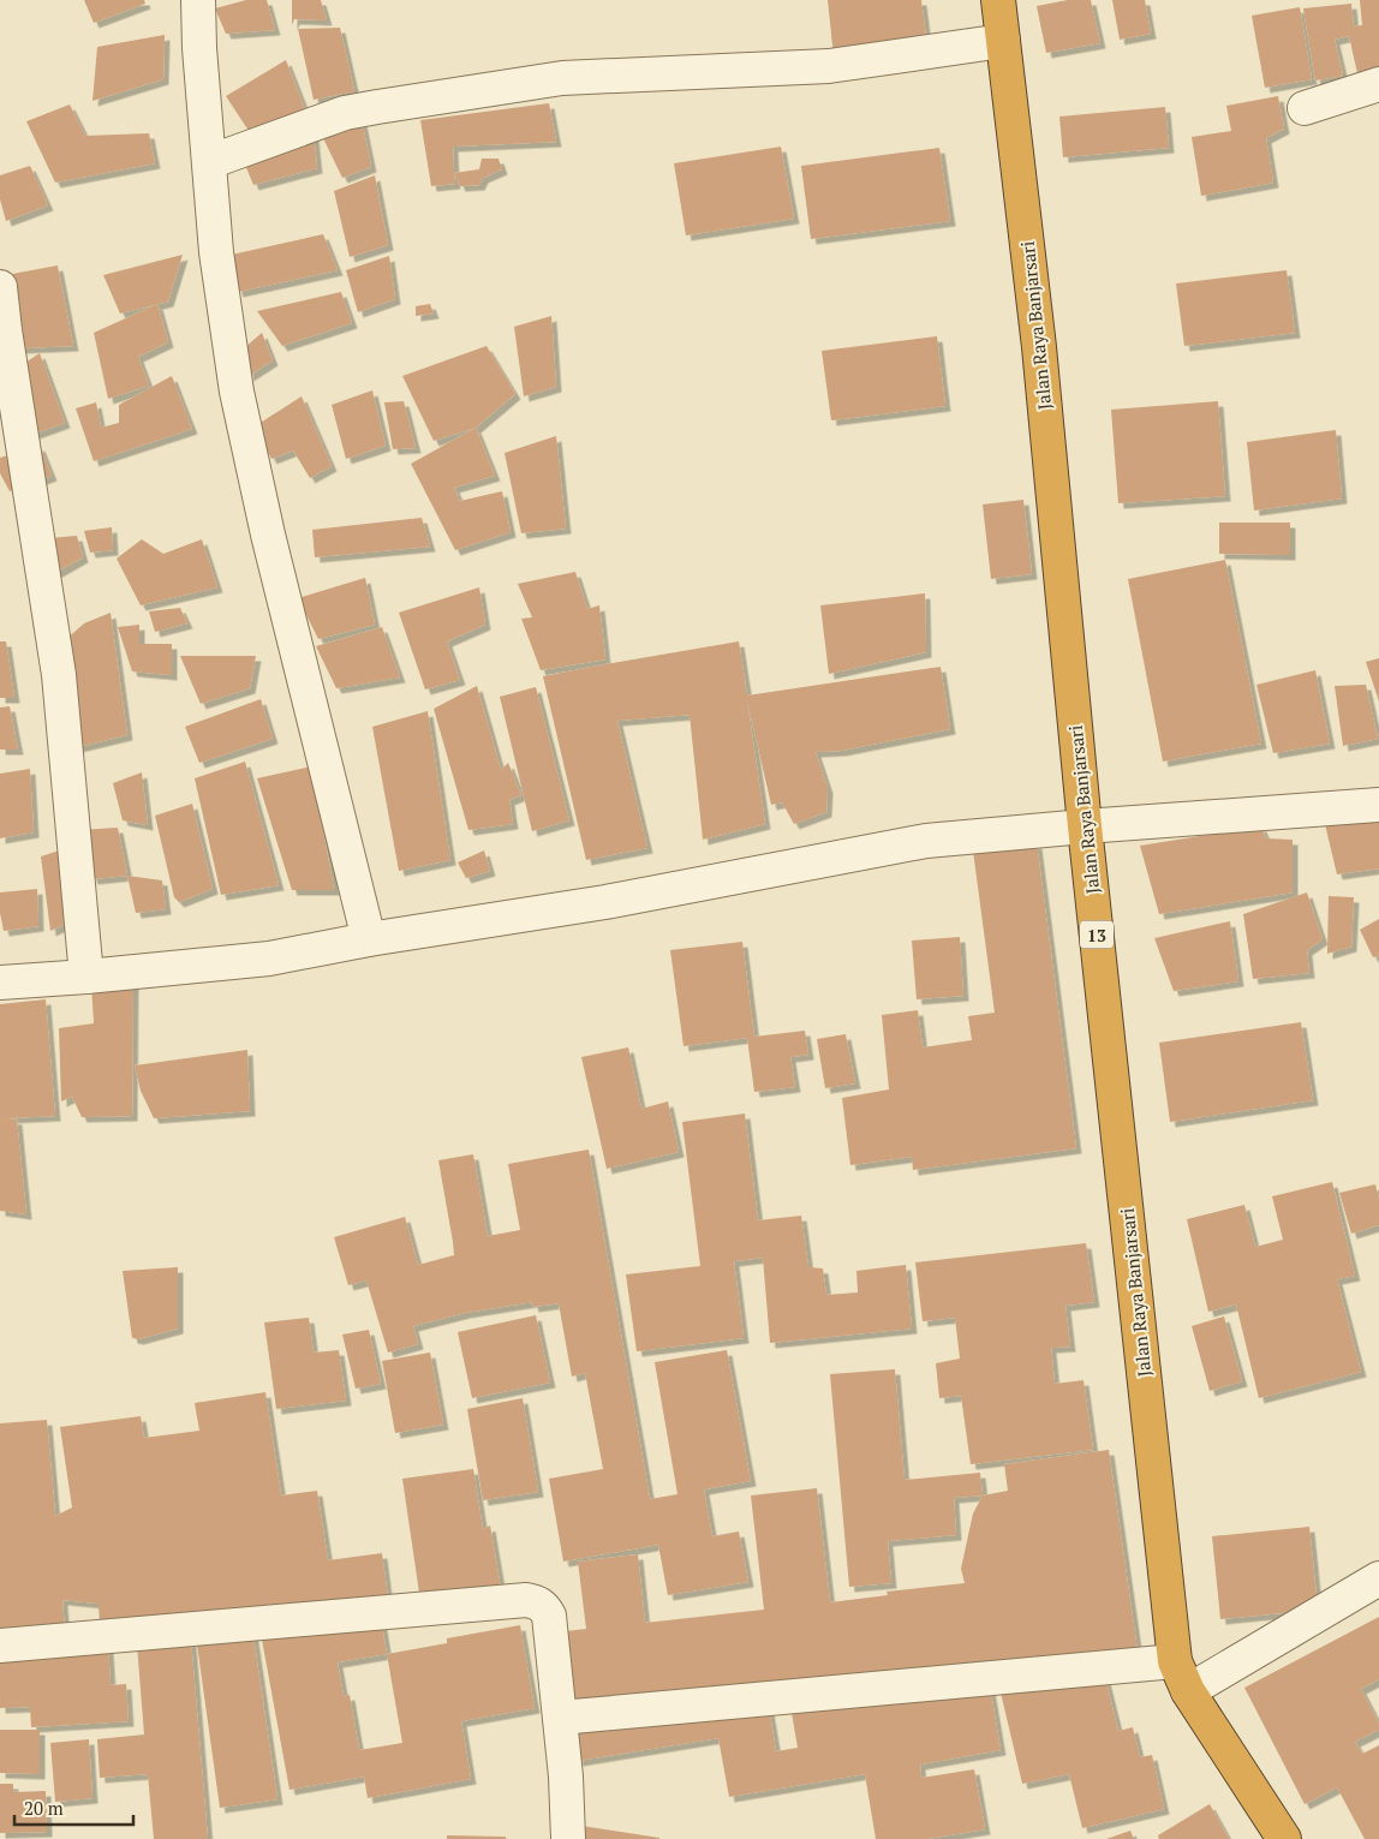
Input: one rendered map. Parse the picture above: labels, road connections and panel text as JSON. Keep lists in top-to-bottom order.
{
  "streets": {
    "highway": ["Jalan Raya Banjarsari", "13"]
  },
  "scale_bar": "20 m"
}
